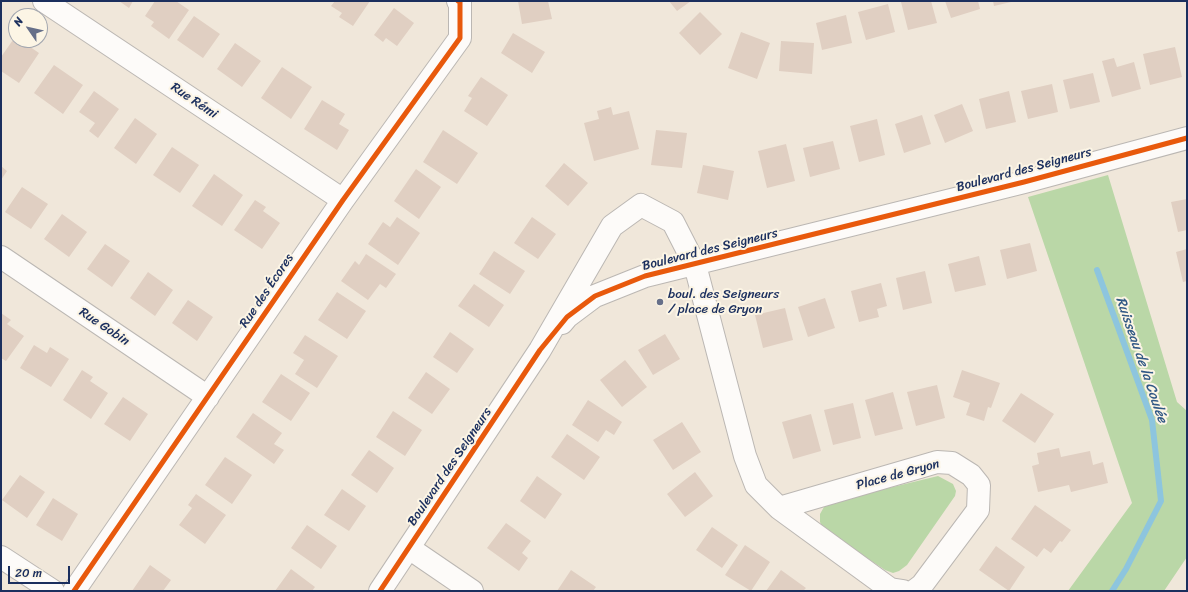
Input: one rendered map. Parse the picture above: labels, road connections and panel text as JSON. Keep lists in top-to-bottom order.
{
  "streets": {
    "street": [
      "Rue Rémi",
      "Boulevard des Seigneurs",
      "Rue des Écores",
      "Rue Gobin",
      "Place de Gryon"
    ]
  },
  "crossings": [
    ["Rue Rémi", "Rue des Écores"],
    ["Rue des Écores", "Rue Gobin"]
  ],
  "water": ["Ruisseau de la Coulée"],
  "places": ["boul. des Seigneurs / place de Gryon"],
  "scale_bar": "20 m",
  "north": "top left"
}
